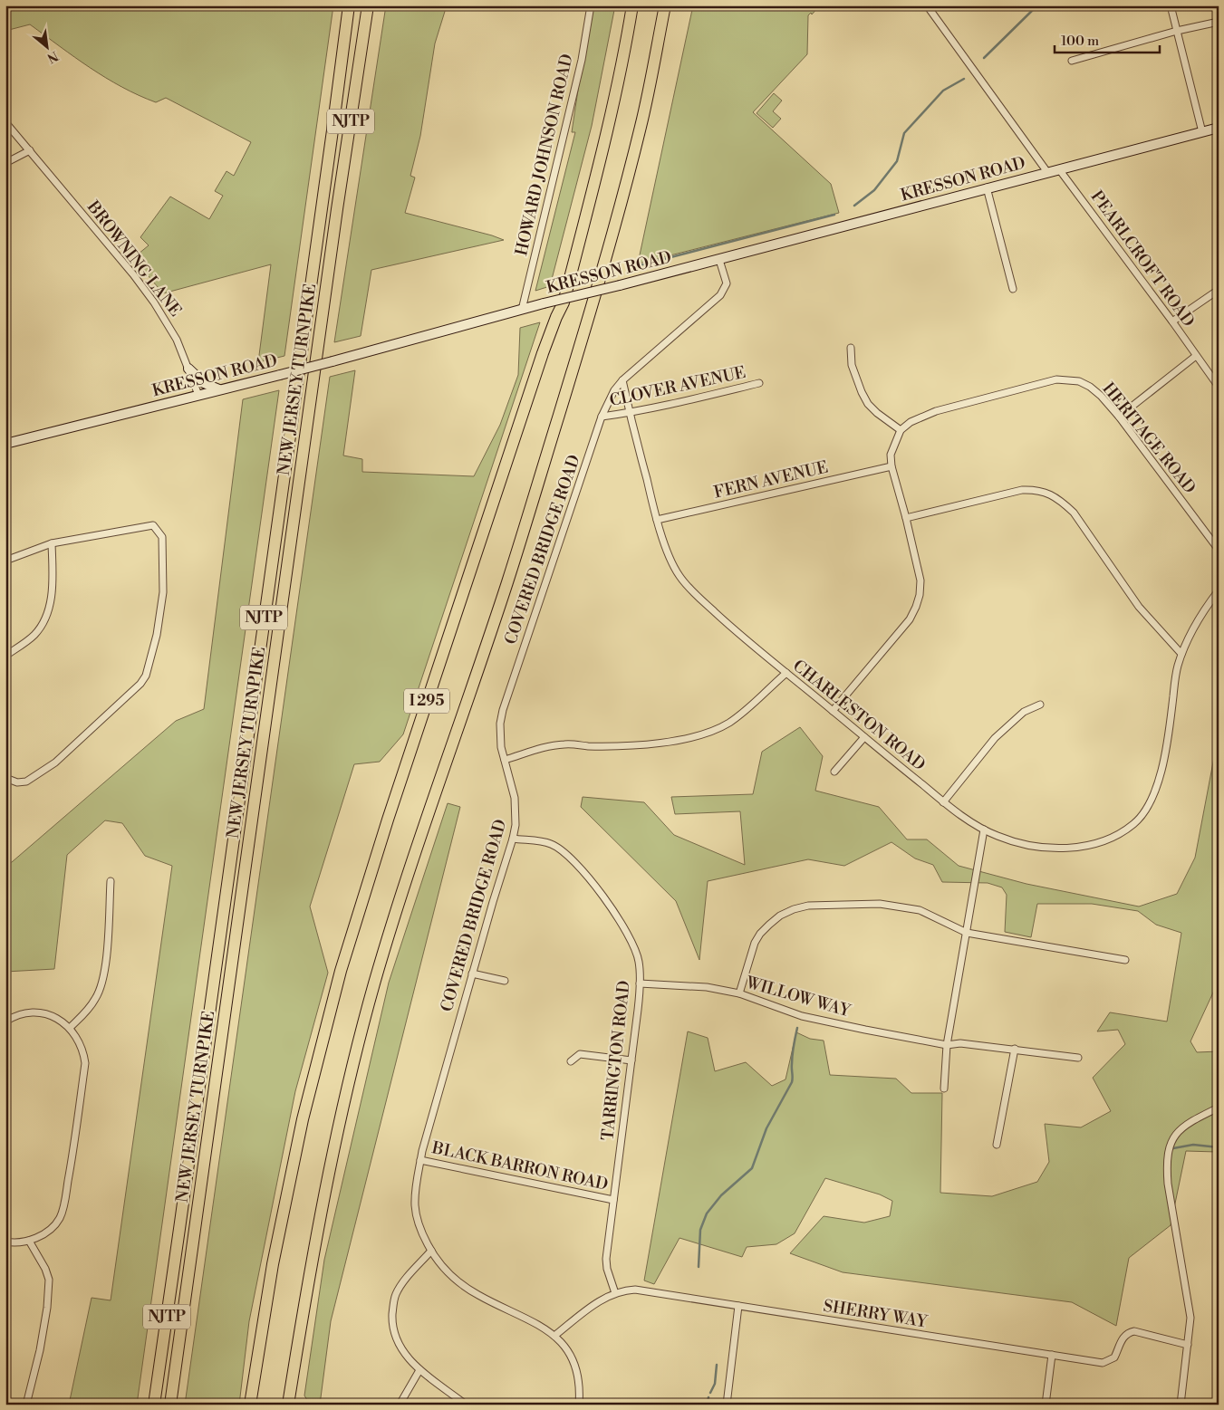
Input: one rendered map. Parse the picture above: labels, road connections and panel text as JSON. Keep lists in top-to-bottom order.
{
  "streets": {
    "highway": ["NJTP", "NEW JERSEY TURNPIKE", "I 295"],
    "street": [
      "HOWARD JOHNSON ROAD",
      "KRESSON ROAD",
      "BROWNING LANE",
      "PEARLCROFT ROAD",
      "CLOVER AVENUE",
      "HERITAGE ROAD",
      "FERN AVENUE",
      "COVERED BRIDGE ROAD",
      "CHARLESTON ROAD",
      "WILLOW WAY",
      "TARRINGTON ROAD",
      "BLACK BARRON ROAD",
      "SHERRY WAY"
    ]
  },
  "crossings": [
    ["HOWARD JOHNSON ROAD", "KRESSON ROAD"],
    ["KRESSON ROAD", "BROWNING LANE"],
    ["KRESSON ROAD", "PEARLCROFT ROAD"],
    ["KRESSON ROAD", "COVERED BRIDGE ROAD"],
    ["CLOVER AVENUE", "COVERED BRIDGE ROAD"],
    ["CLOVER AVENUE", "CHARLESTON ROAD"],
    ["FERN AVENUE", "CHARLESTON ROAD"],
    ["COVERED BRIDGE ROAD", "CHARLESTON ROAD"],
    ["COVERED BRIDGE ROAD", "TARRINGTON ROAD"],
    ["COVERED BRIDGE ROAD", "BLACK BARRON ROAD"],
    ["COVERED BRIDGE ROAD", "SHERRY WAY"],
    ["WILLOW WAY", "TARRINGTON ROAD"],
    ["TARRINGTON ROAD", "BLACK BARRON ROAD"],
    ["TARRINGTON ROAD", "SHERRY WAY"]
  ],
  "scale_bar": "100 m",
  "north": "bottom right"
}
